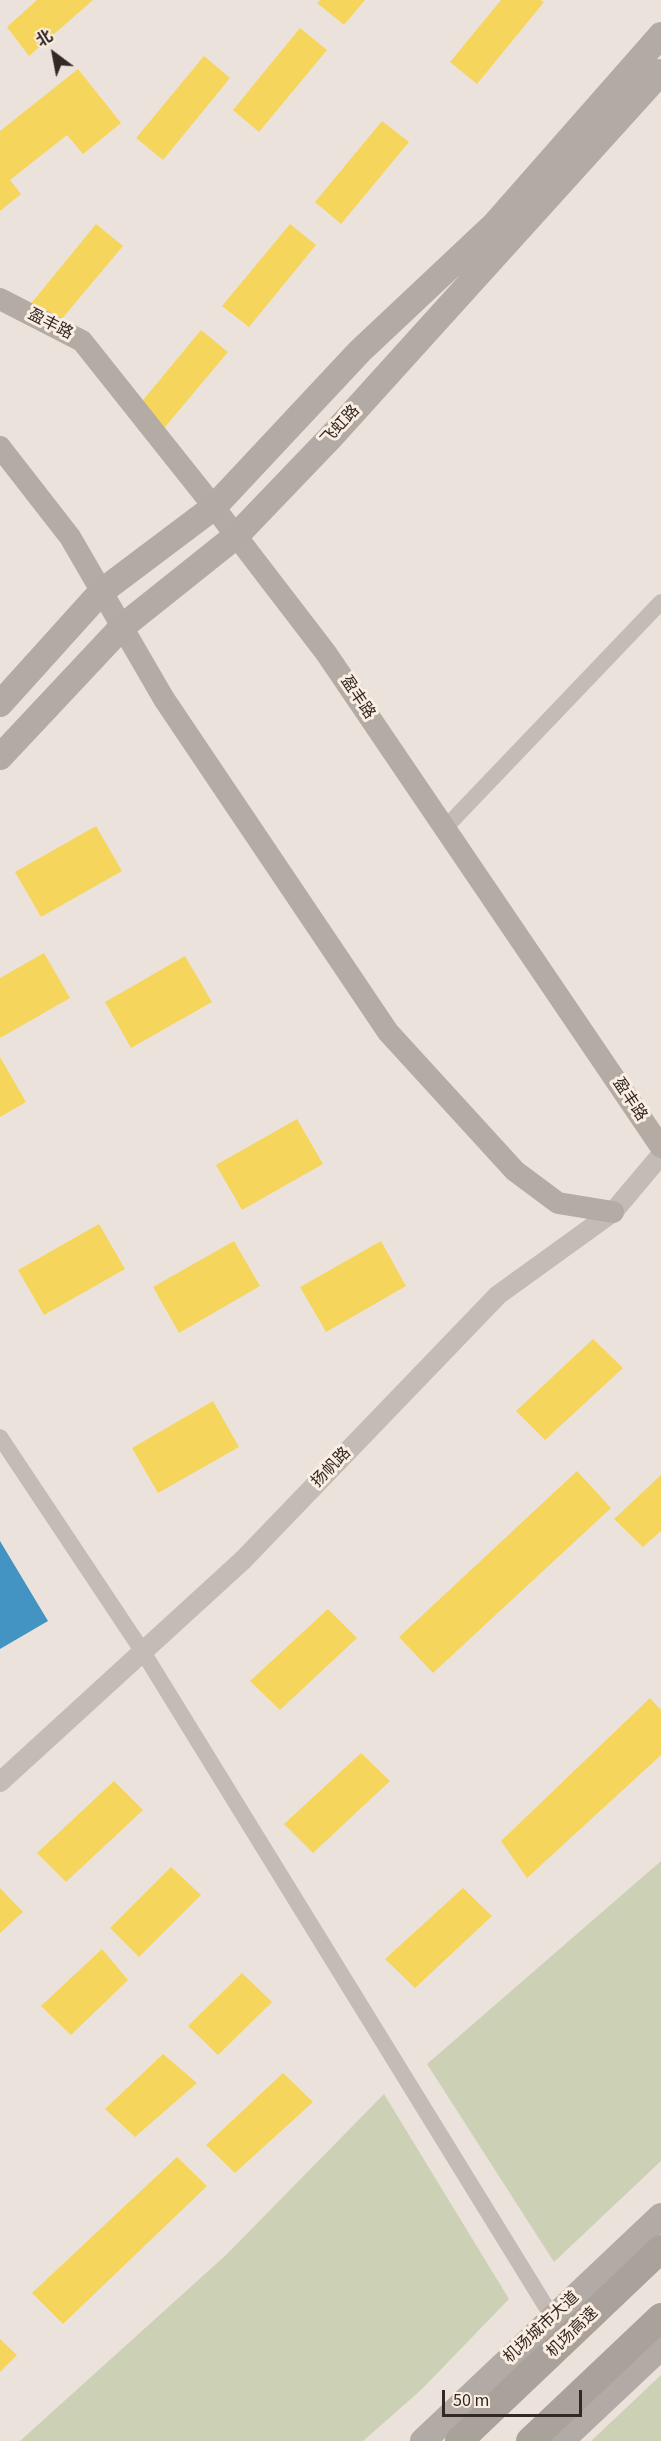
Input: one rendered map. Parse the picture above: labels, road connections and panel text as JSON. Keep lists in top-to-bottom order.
{
  "streets": {
    "highway": ["机场高速"],
    "main road": ["盈丰路", "飞虹路", "机场城市大道"],
    "street": ["扬帆路"]
  },
  "crossings": [
    ["盈丰路", "飞虹路"]
  ],
  "scale_bar": "50 m",
  "north": "top left"
}
